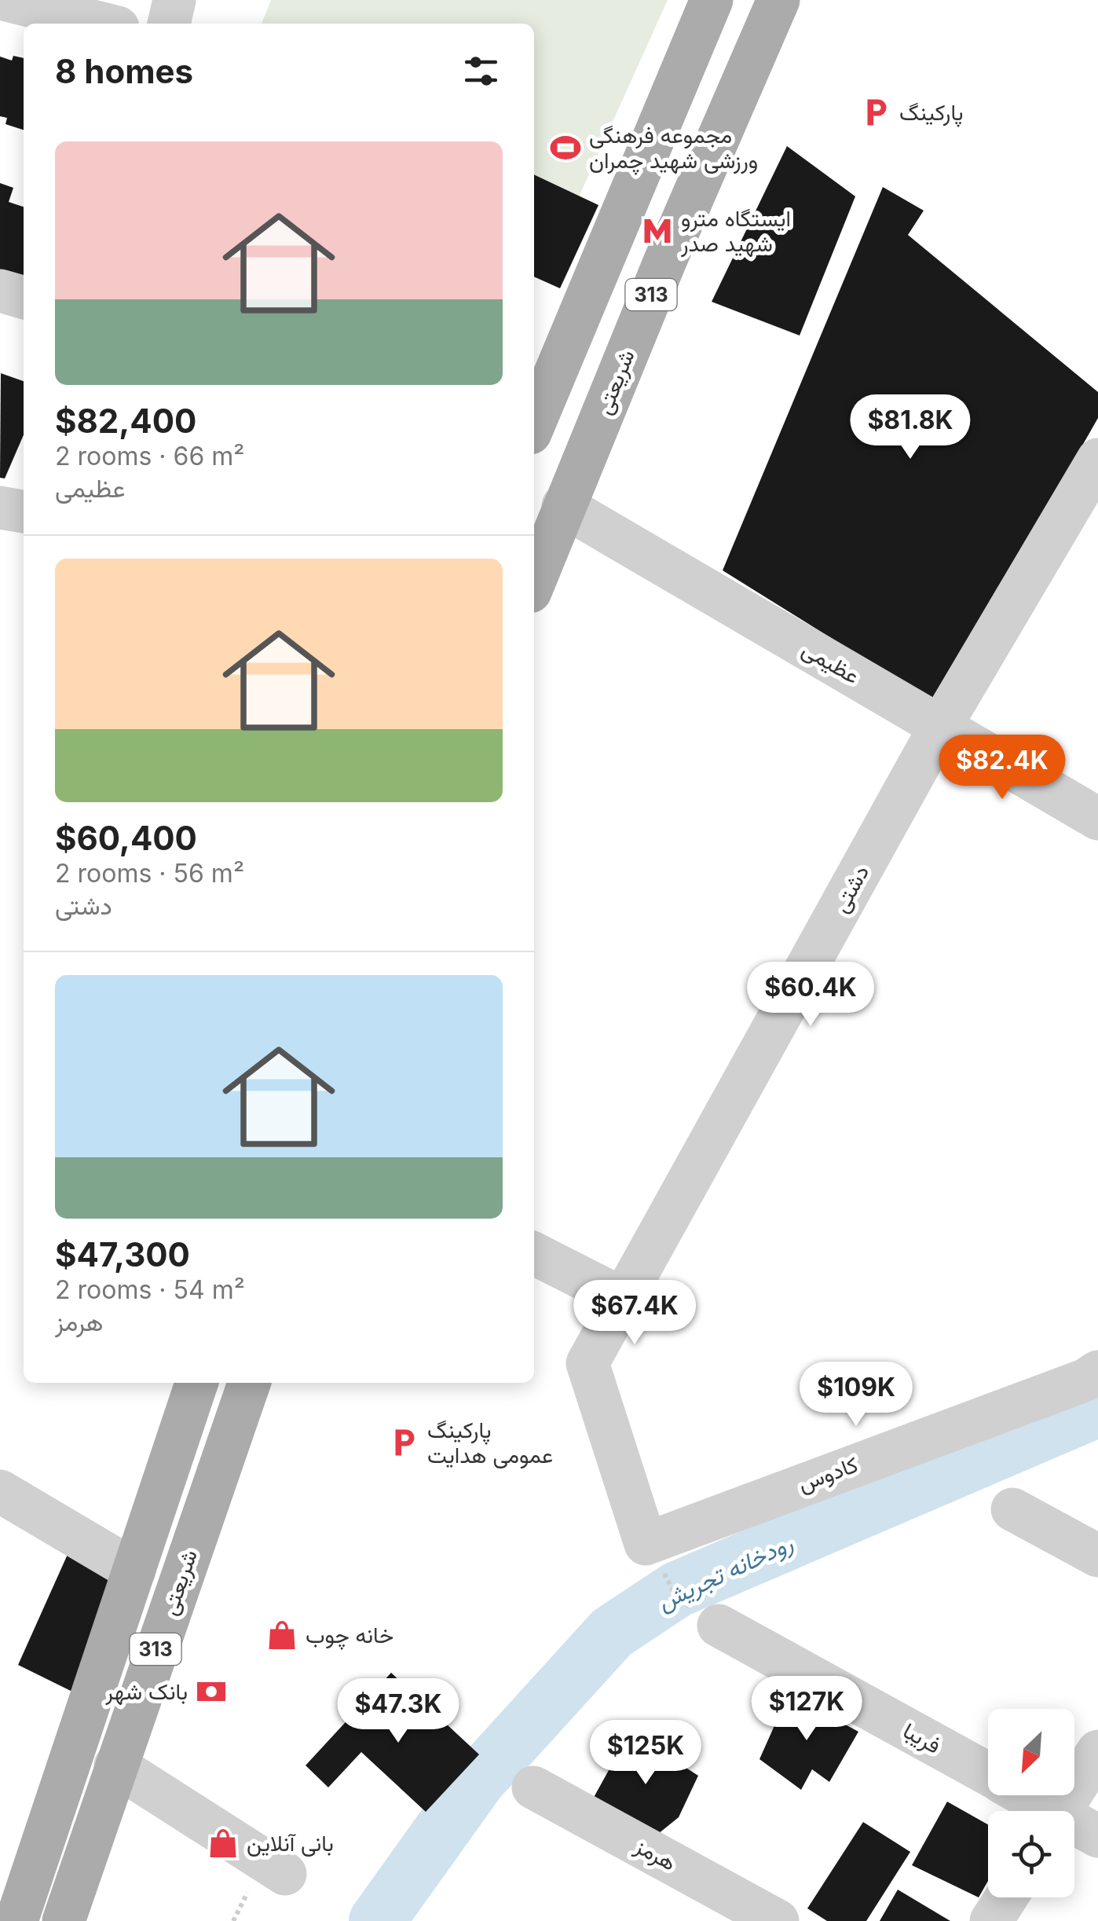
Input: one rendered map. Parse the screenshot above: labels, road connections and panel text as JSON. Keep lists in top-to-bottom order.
{
  "streets": {
    "main road": ["313", "شریعتی"],
    "street": [
      "عظیمی",
      "دشتی",
      "کادوس",
      "فریبا",
      "هرمز"
    ]
  },
  "crossings": [
    ["شریعتی", "عظیمی"],
    ["عظیمی", "دشتی"],
    ["دشتی", "کادوس"]
  ],
  "water": ["رودخانه تجریش"],
  "places": {
    "parking": ["پارکینگ", "پارکینگ عمومی هدایت"],
    "sports": ["مجموعه فرهنگی ورزشی شهید چمران"],
    "metro station": ["ایستگاه مترو شهید صدر"],
    "shop": ["خانه چوب", "بانی آنلاین"],
    "bank": ["بانک شهر"]
  },
  "north": "bottom left",
  "page": {
    "heading": "8 homes",
    "list": [
      {
        "name": "$82,400",
        "note": "2 rooms · 66 m² · عظیمی"
      },
      {
        "name": "$60,400",
        "note": "2 rooms · 56 m² · دشتی"
      },
      {
        "name": "$47,300",
        "note": "2 rooms · 54 m² · هرمز"
      }
    ],
    "price": [
      "$81.8K",
      "$82.4K",
      "$60.4K",
      "$67.4K",
      "$109K",
      "$127K",
      "$47.3K",
      "$125K"
    ]
  }
}
